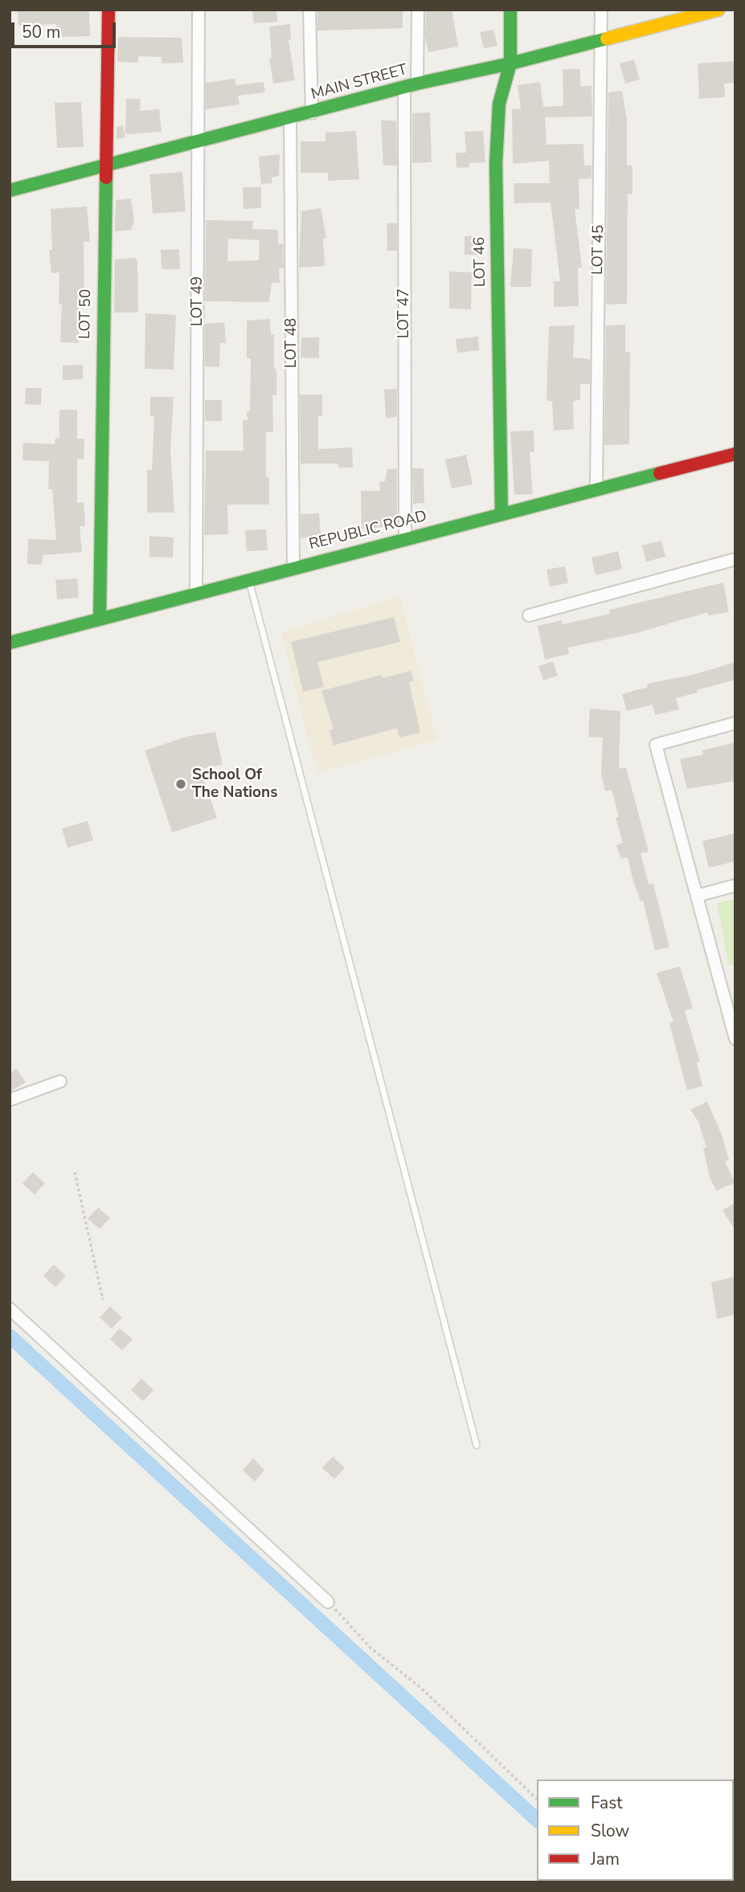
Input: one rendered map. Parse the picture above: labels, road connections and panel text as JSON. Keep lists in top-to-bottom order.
{
  "streets": {
    "street": [
      "MAIN STREET",
      "LOT 45",
      "LOT 46",
      "LOT 49",
      "LOT 47",
      "LOT 50",
      "LOT 48",
      "REPUBLIC ROAD"
    ]
  },
  "crossings": [
    ["MAIN STREET", "LOT 45"],
    ["MAIN STREET", "LOT 46"],
    ["MAIN STREET", "LOT 49"],
    ["MAIN STREET", "LOT 47"],
    ["MAIN STREET", "LOT 50"],
    ["MAIN STREET", "LOT 48"],
    ["LOT 45", "REPUBLIC ROAD"],
    ["LOT 46", "REPUBLIC ROAD"],
    ["LOT 49", "REPUBLIC ROAD"],
    ["LOT 47", "REPUBLIC ROAD"],
    ["LOT 50", "REPUBLIC ROAD"],
    ["LOT 48", "REPUBLIC ROAD"]
  ],
  "places": ["School Of The Nations"],
  "legend": ["Fast", "Slow", "Jam"],
  "scale_bar": "50 m"
}
